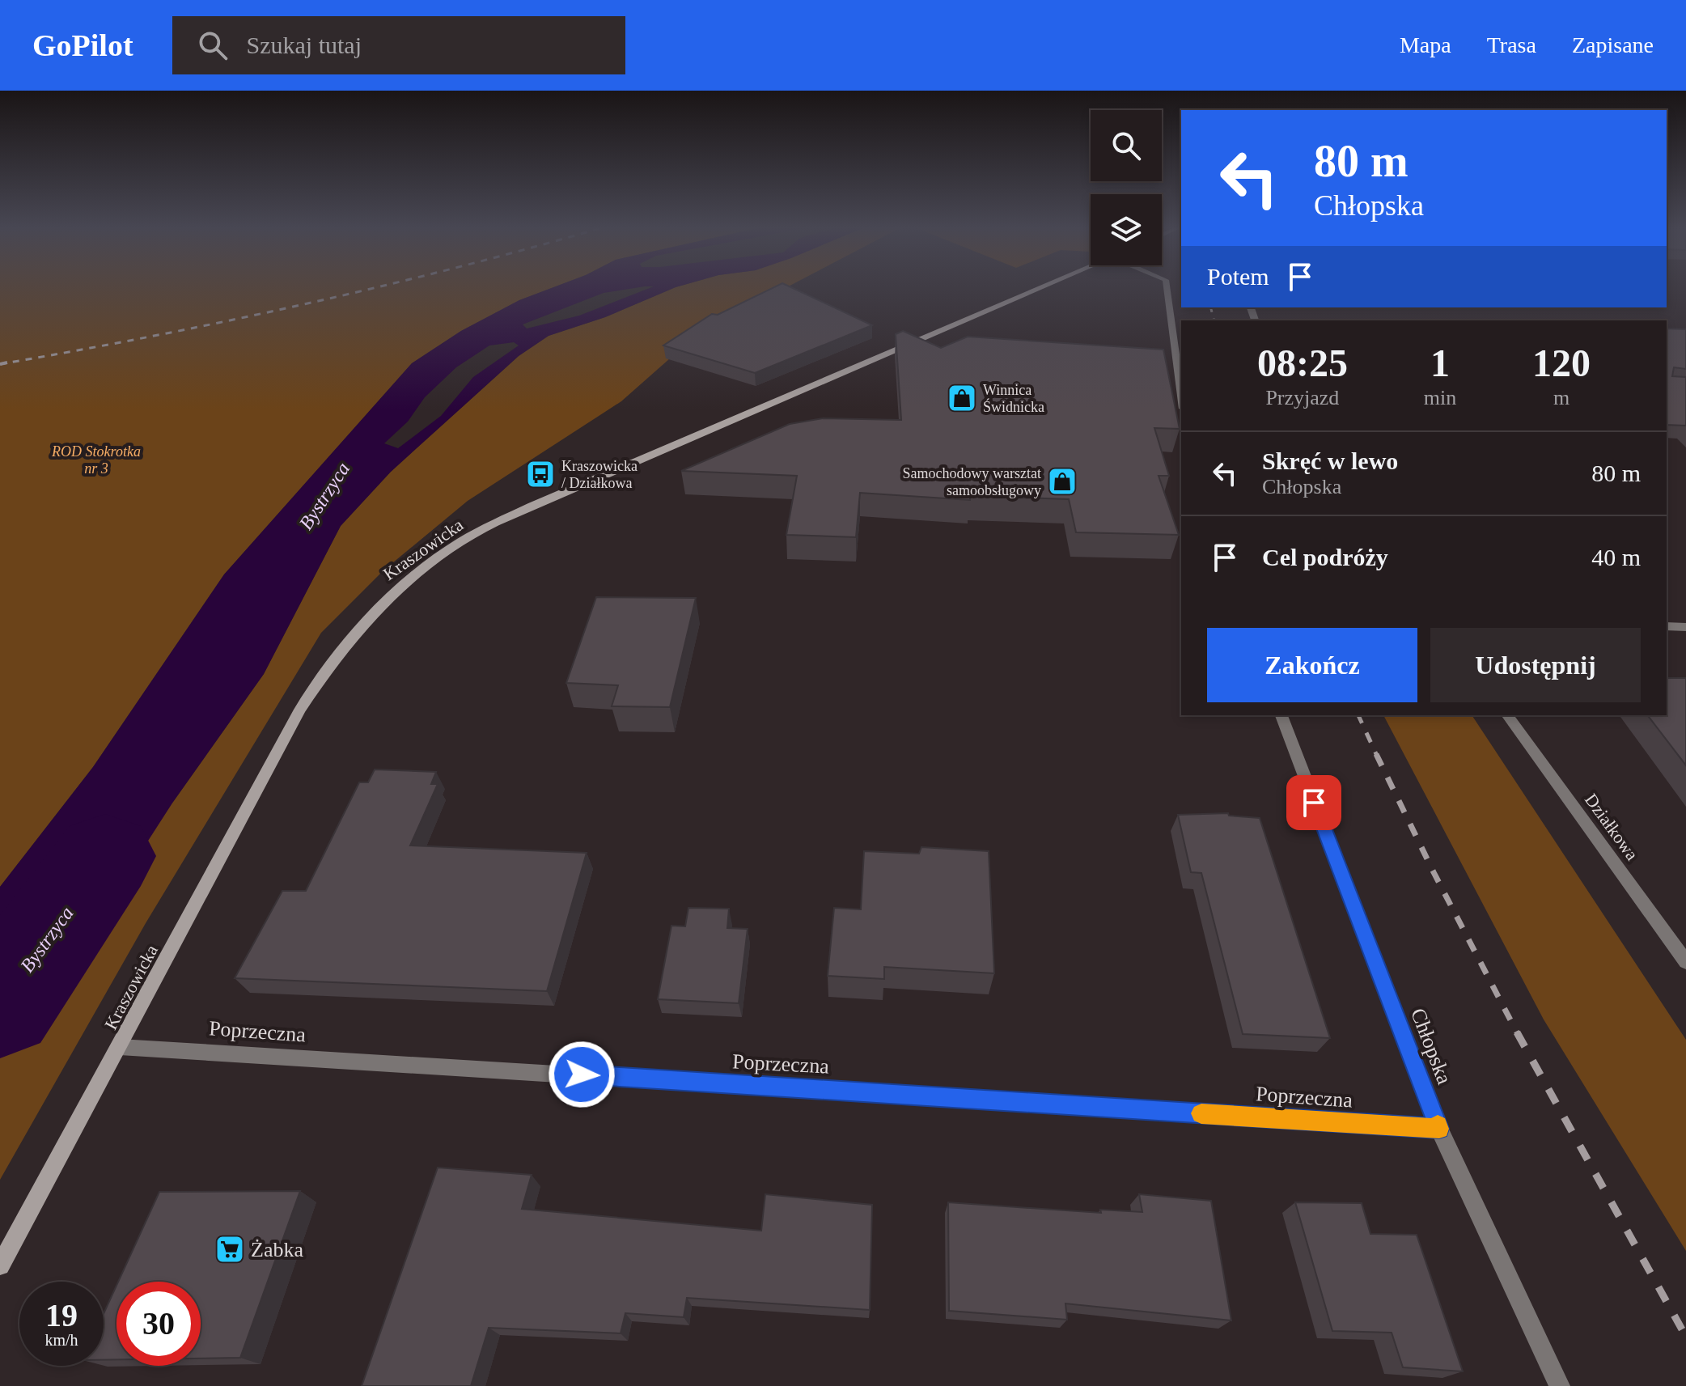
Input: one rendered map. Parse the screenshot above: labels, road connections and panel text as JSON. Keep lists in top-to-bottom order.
{
  "streets": {
    "street": [
      "Kraszowicka",
      "Działkowa",
      "Poprzeczna",
      "Chłopska"
    ]
  },
  "crossings": [
    ["Kraszowicka", "Poprzeczna"],
    ["Poprzeczna", "Chłopska"]
  ],
  "water": ["Bystrzyca"],
  "parks": ["ROD Stokrotka nr 3"],
  "places": {
    "shop": ["Winnica Świdnicka", "Samochodowy warsztat samoobsługowy"],
    "bus stop": ["Kraszowicka / Działkowa"],
    "supermarket": ["Żabka"]
  },
  "page": {
    "header": "GoPilot",
    "search": "Szukaj tutaj",
    "nav": ["Mapa", "Trasa", "Zapisane"],
    "turn": ["80 m", "Chłopska"],
    "then": "Potem",
    "eta": [
      "08:25",
      "Przyjazd",
      "1",
      "min",
      "120",
      "m"
    ],
    "list": [
      {
        "name": "Skręć w lewo",
        "note": "Chłopska",
        "value": "80 m"
      },
      {
        "name": "Cel podróży",
        "value": "40 m"
      }
    ],
    "buttons": ["Zakończ", "Udostępnij"],
    "speed": "19 km/h",
    "limit": "30"
  }
}
